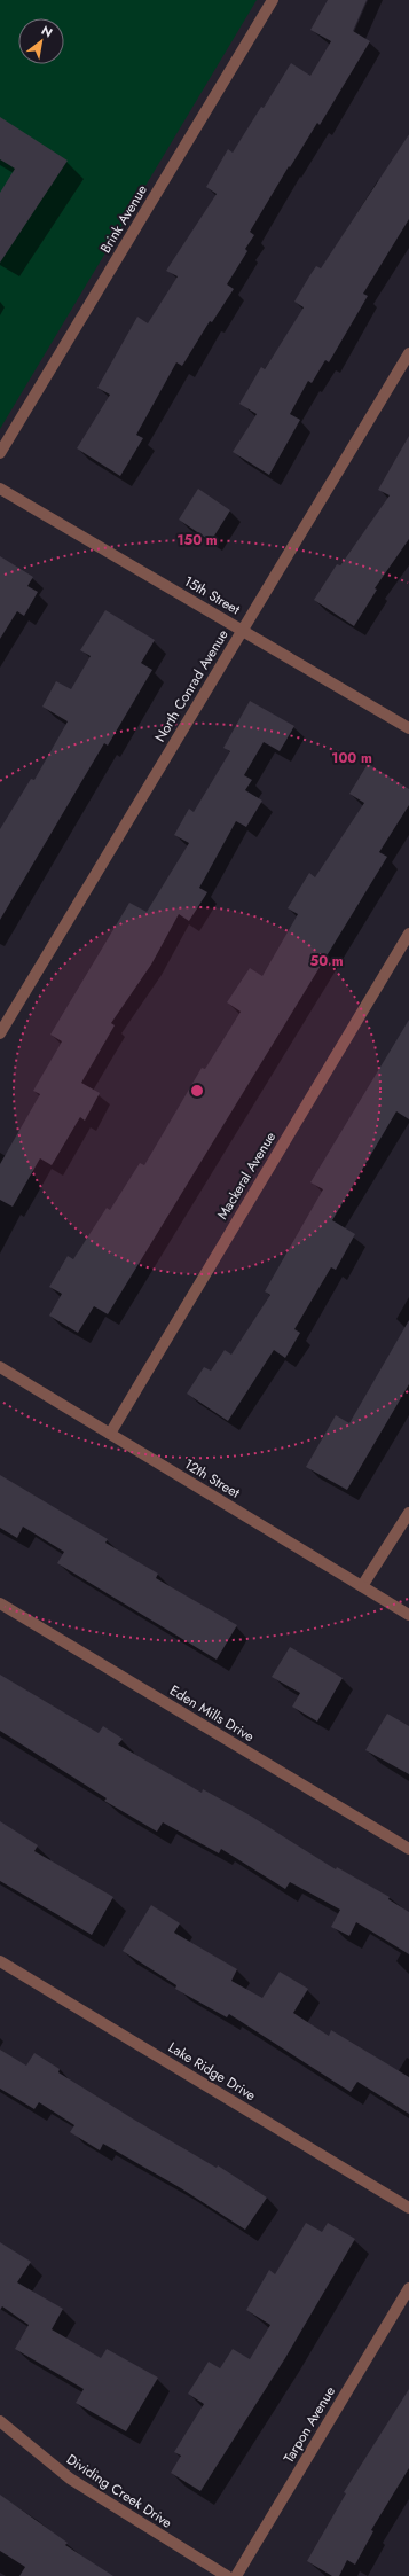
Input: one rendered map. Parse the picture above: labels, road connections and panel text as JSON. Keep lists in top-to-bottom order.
{
  "streets": {
    "street": [
      "Brink Avenue",
      "15th Street",
      "North Conrad Avenue",
      "Mackeral Avenue",
      "12th Street",
      "Eden Mills Drive",
      "Lake Ridge Drive",
      "Tarpon Avenue",
      "Dividing Creek Drive"
    ]
  },
  "crossings": [
    ["15th Street", "North Conrad Avenue"],
    ["Mackeral Avenue", "12th Street"]
  ],
  "north": "top right",
  "rings": ["150 m", "100 m", "50 m"]
}
